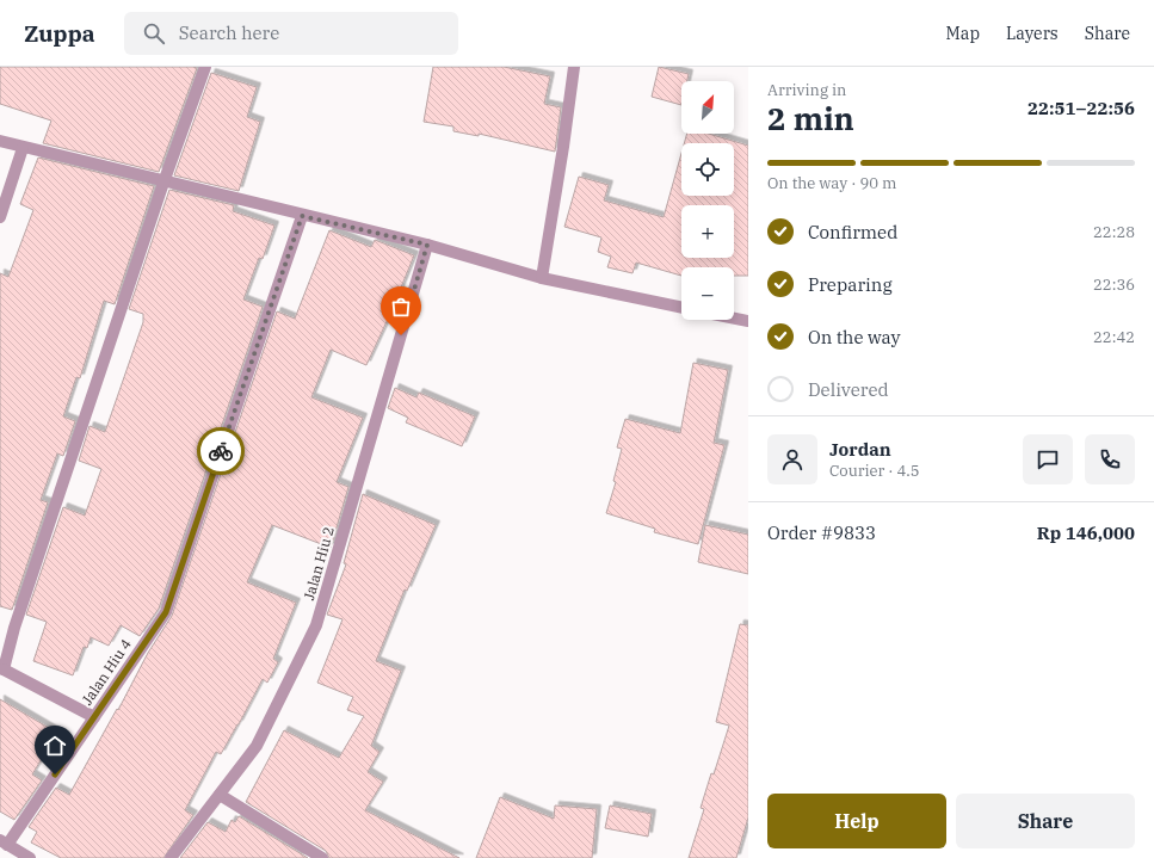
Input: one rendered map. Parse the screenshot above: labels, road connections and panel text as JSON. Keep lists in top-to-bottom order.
{
  "streets": {
    "street": ["Jalan Hiu 2", "Jalan Hiu 4"]
  },
  "north": "top right",
  "page": {
    "header": "Zuppa",
    "search": "Search here",
    "nav": ["Map", "Layers", "Share"],
    "heading": ["2 min", "Arriving in", "22:51–22:56"],
    "panel": [
      "Jordan",
      "Courier · 4.5",
      "Order #9833",
      "Rp 146,000"
    ],
    "map_buttons": ["+", "−"],
    "bar": "On the way · 90 m",
    "list": [
      ["Confirmed", "22:28"],
      ["Preparing", "22:36"],
      ["On the way", "22:42"],
      "Delivered"
    ],
    "buttons": ["Help", "Share"]
  }
}
